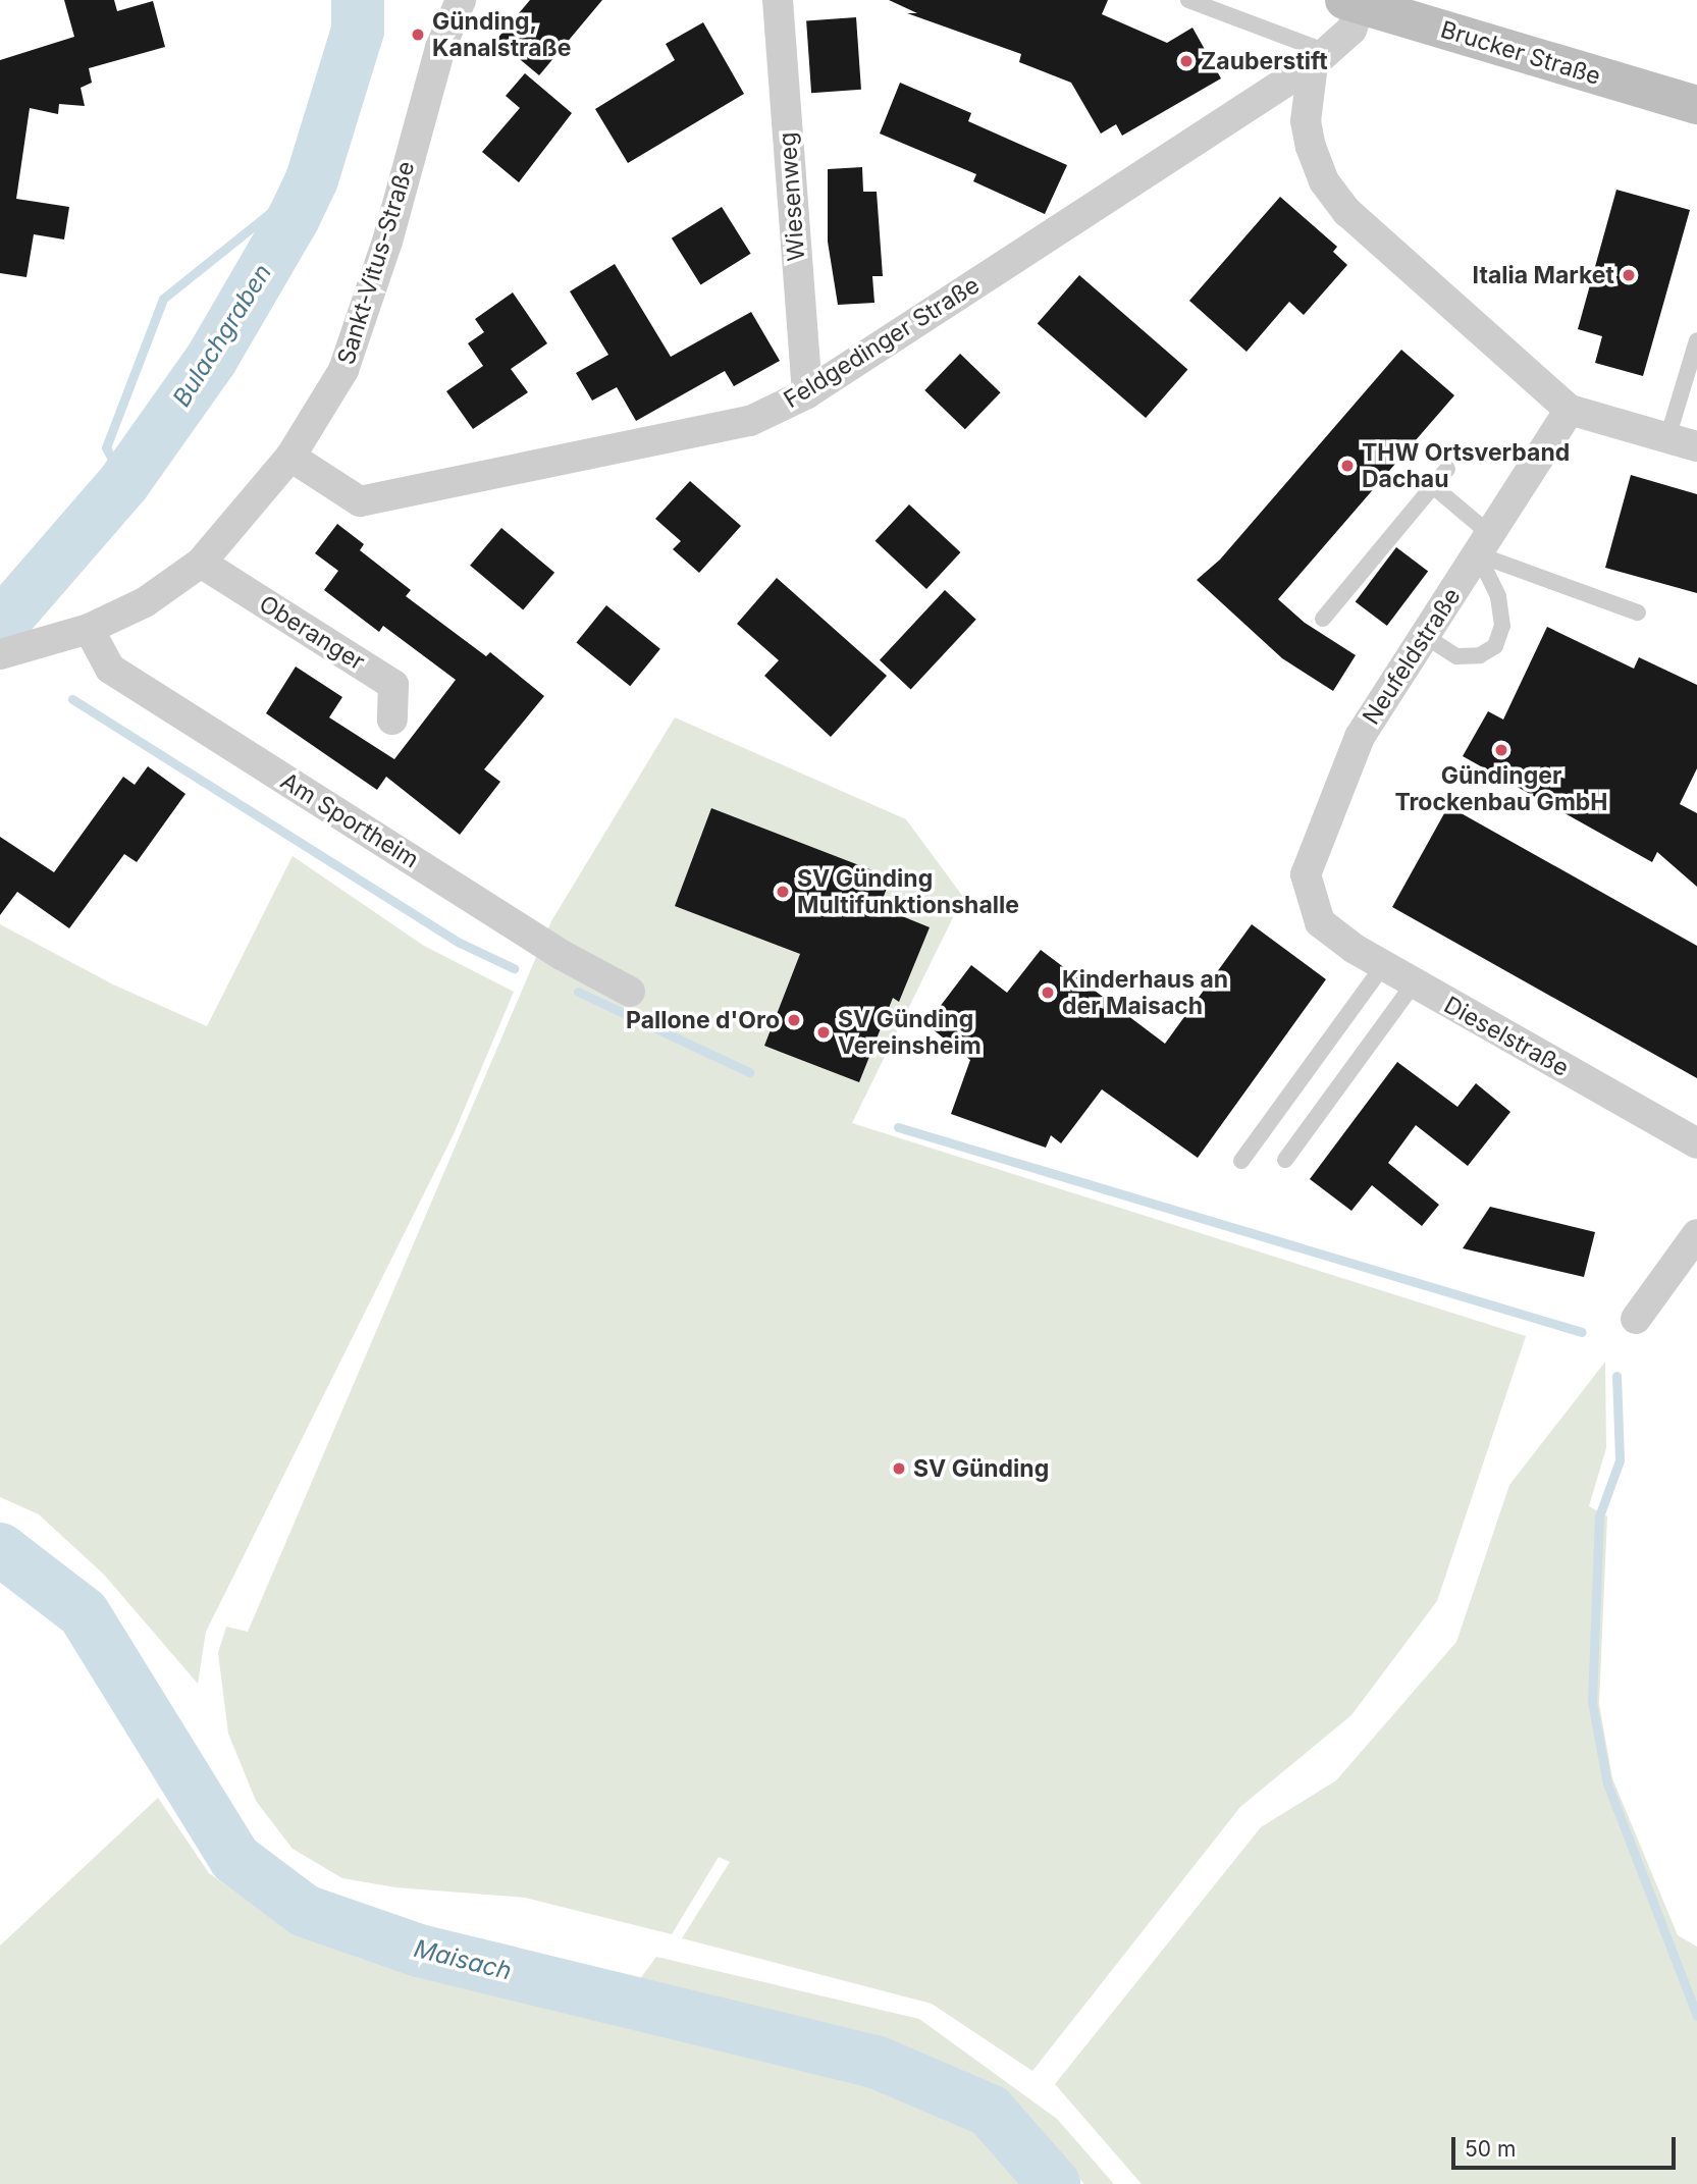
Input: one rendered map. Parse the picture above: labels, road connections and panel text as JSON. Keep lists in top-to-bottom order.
{
  "streets": {
    "main road": ["Brucker Straße"],
    "street": [
      "Wiesenweg",
      "Sankt-Vitus-Straße",
      "Feldgedinger Straße",
      "Oberanger",
      "Neufeldstraße",
      "Am Sportheim",
      "Dieselstraße"
    ]
  },
  "crossings": [
    ["Brucker Straße", "Feldgedinger Straße"],
    ["Wiesenweg", "Feldgedinger Straße"],
    ["Sankt-Vitus-Straße", "Feldgedinger Straße"],
    ["Sankt-Vitus-Straße", "Oberanger"],
    ["Sankt-Vitus-Straße", "Am Sportheim"],
    ["Neufeldstraße", "Dieselstraße"]
  ],
  "water": ["Bulachgraben", "Maisach"],
  "places": [
    "Günding, Kanalstraße",
    "Zauberstift",
    "Italia Market",
    "THW Ortsverband Dachau",
    "Gündinger Trockenbau GmbH",
    "SV Günding Multifunktionshalle",
    "Kinderhaus an der Maisach",
    "Pallone d'Oro",
    "SV Günding Vereinsheim",
    "SV Günding"
  ],
  "scale_bar": "50 m"
}
